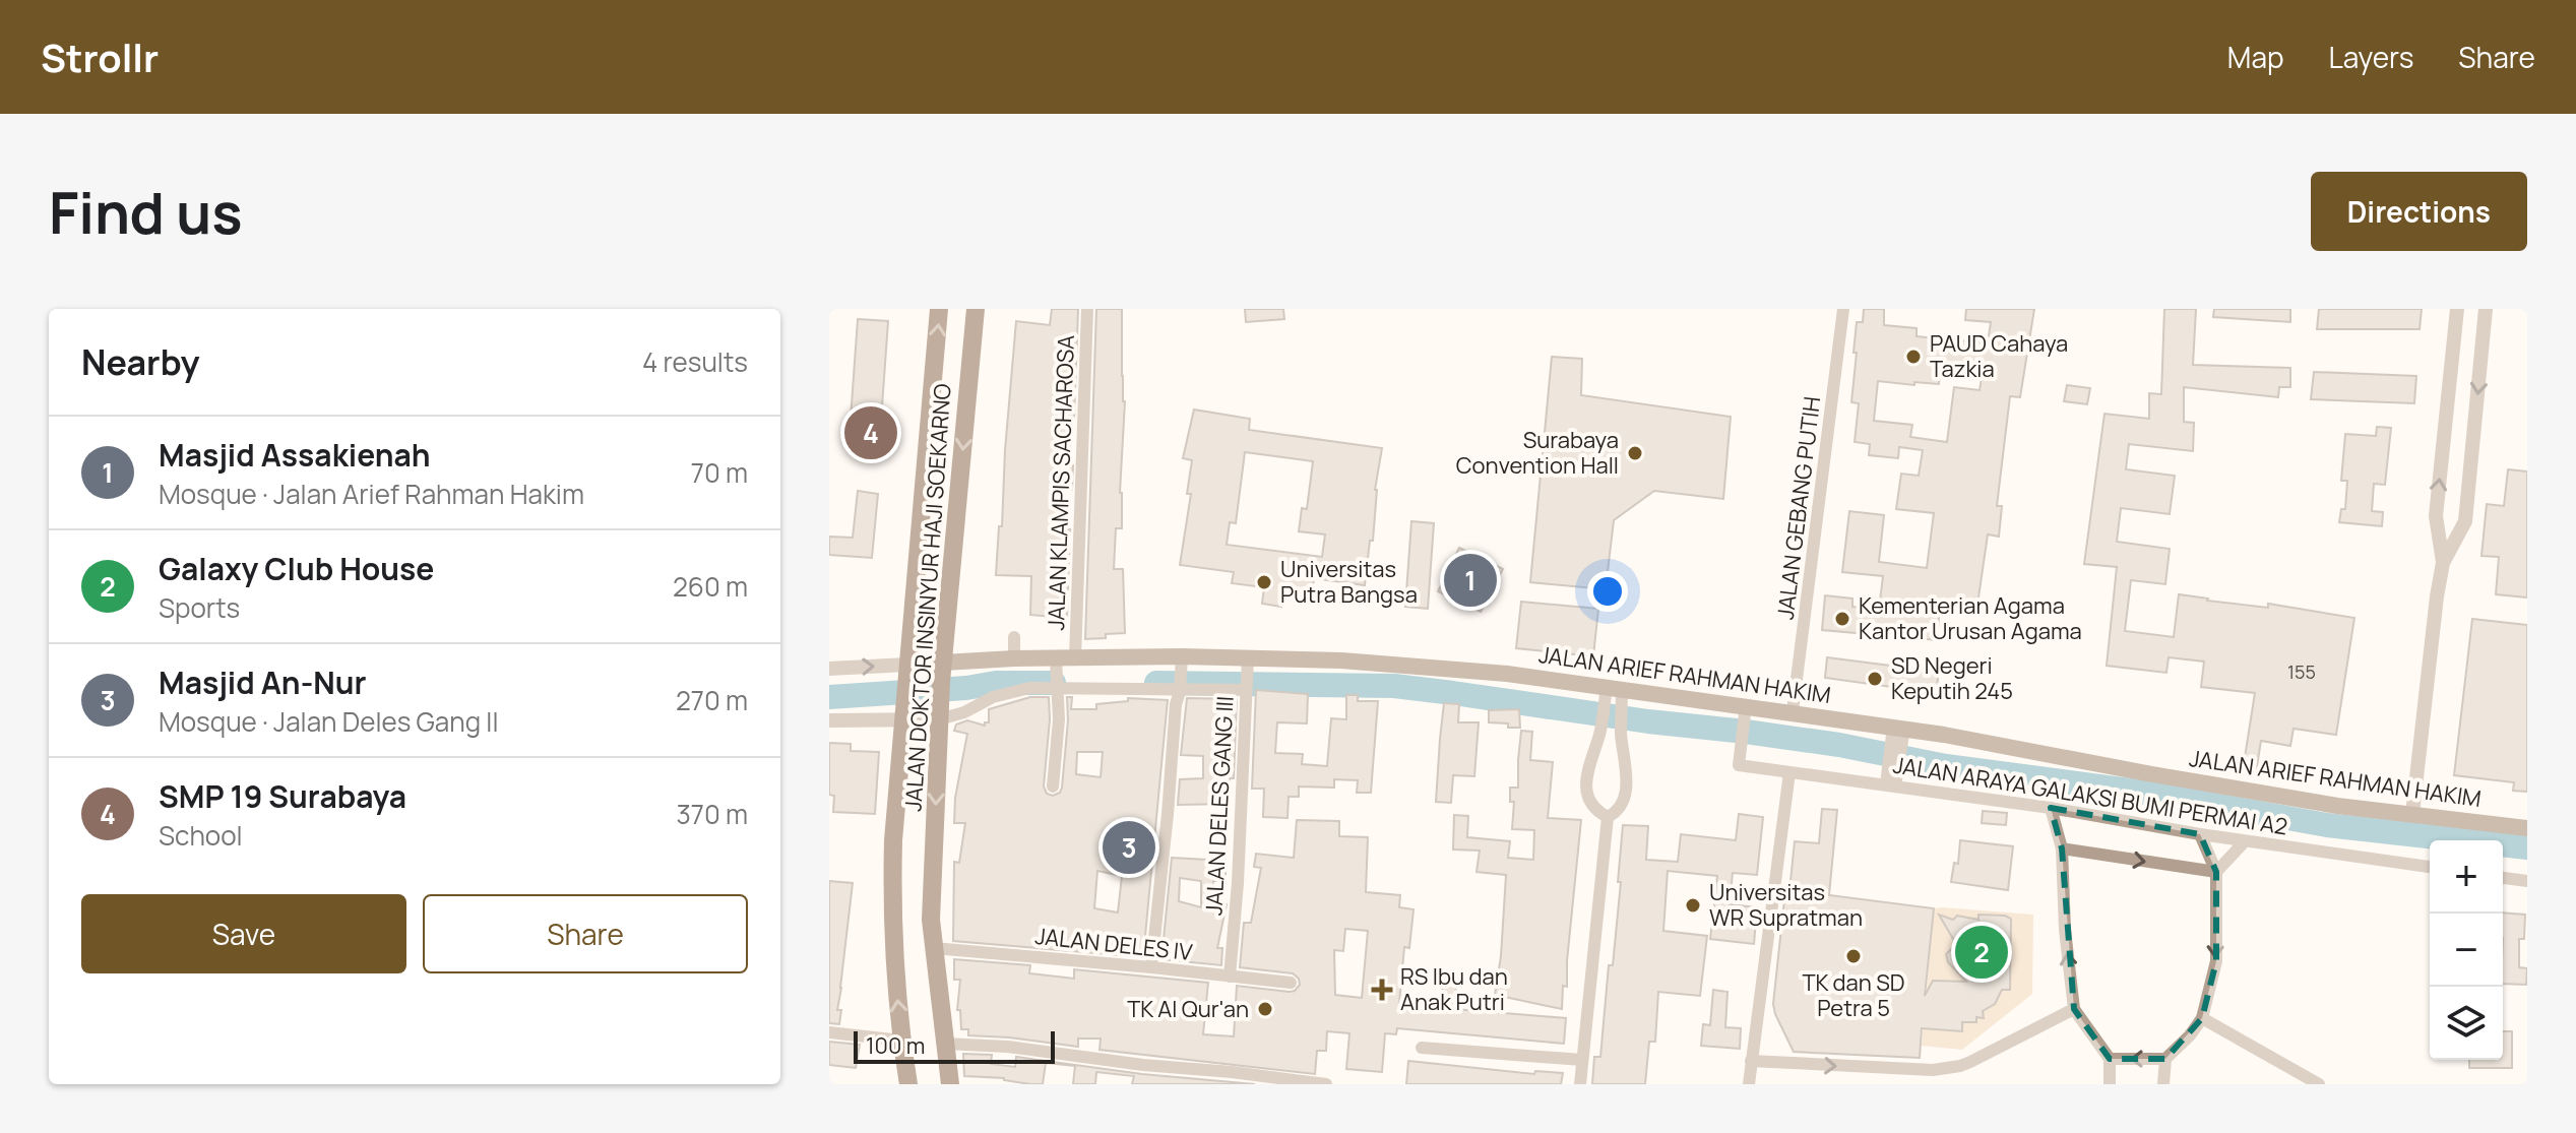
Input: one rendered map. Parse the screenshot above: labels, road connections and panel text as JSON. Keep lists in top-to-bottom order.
{
  "streets": {
    "main road": ["JALAN DOKTOR INSINYUR HAJI SOEKARNO", "JALAN ARIEF RAHMAN HAKIM"],
    "street": [
      "JALAN KLAMPIS SACHAROSA",
      "JALAN GEBANG PUTIH",
      "JALAN ARAYA GALAKSI BUMI PERMAI A2",
      "JALAN DELES GANG III",
      "JALAN DELES IV"
    ]
  },
  "crossings": [
    ["JALAN KLAMPIS SACHAROSA", "JALAN ARIEF RAHMAN HAKIM"],
    ["JALAN GEBANG PUTIH", "JALAN ARIEF RAHMAN HAKIM"],
    ["JALAN DOKTOR INSINYUR HAJI SOEKARNO", "JALAN ARIEF RAHMAN HAKIM"],
    ["JALAN DOKTOR INSINYUR HAJI SOEKARNO", "JALAN DELES IV"],
    ["JALAN ARIEF RAHMAN HAKIM", "JALAN ARAYA GALAKSI BUMI PERMAI A2"],
    ["JALAN ARIEF RAHMAN HAKIM", "JALAN DELES GANG III"],
    ["JALAN DELES GANG III", "JALAN DELES IV"]
  ],
  "places": {
    "other": [
      "PAUD Cahaya Tazkia",
      "Surabaya Convention Hall",
      "Universitas Putra Bangsa",
      "Kementerian Agama Kantor Urusan Agama",
      "SD Negeri Keputih 245",
      "Universitas WR Supratman",
      "TK dan SD Petra 5",
      "TK Al Qur'an"
    ],
    "health": ["RS Ibu dan Anak Putri"]
  },
  "house_numbers": ["155"],
  "scale_bar": "100 m",
  "page": {
    "header": "Strollr",
    "nav": ["Map", "Layers", "Share"],
    "buttons": [
      "Directions",
      ["Save", "Share"]
    ],
    "title": "Find us",
    "heading": ["Nearby", "4 results"],
    "pins": [
      "4",
      "1",
      "3",
      "2"
    ],
    "list": [
      {
        "mark": "1",
        "name": "Masjid Assakienah",
        "note": "Mosque · Jalan Arief Rahman Hakim",
        "value": "70 m"
      },
      {
        "mark": "2",
        "name": "Galaxy Club House",
        "note": "Sports",
        "value": "260 m"
      },
      {
        "mark": "3",
        "name": "Masjid An-Nur",
        "note": "Mosque · Jalan Deles Gang II",
        "value": "270 m"
      },
      {
        "mark": "4",
        "name": "SMP 19 Surabaya",
        "note": "School",
        "value": "370 m"
      }
    ],
    "map_buttons": ["+", "−"],
    "scale": "100 m"
  }
}
